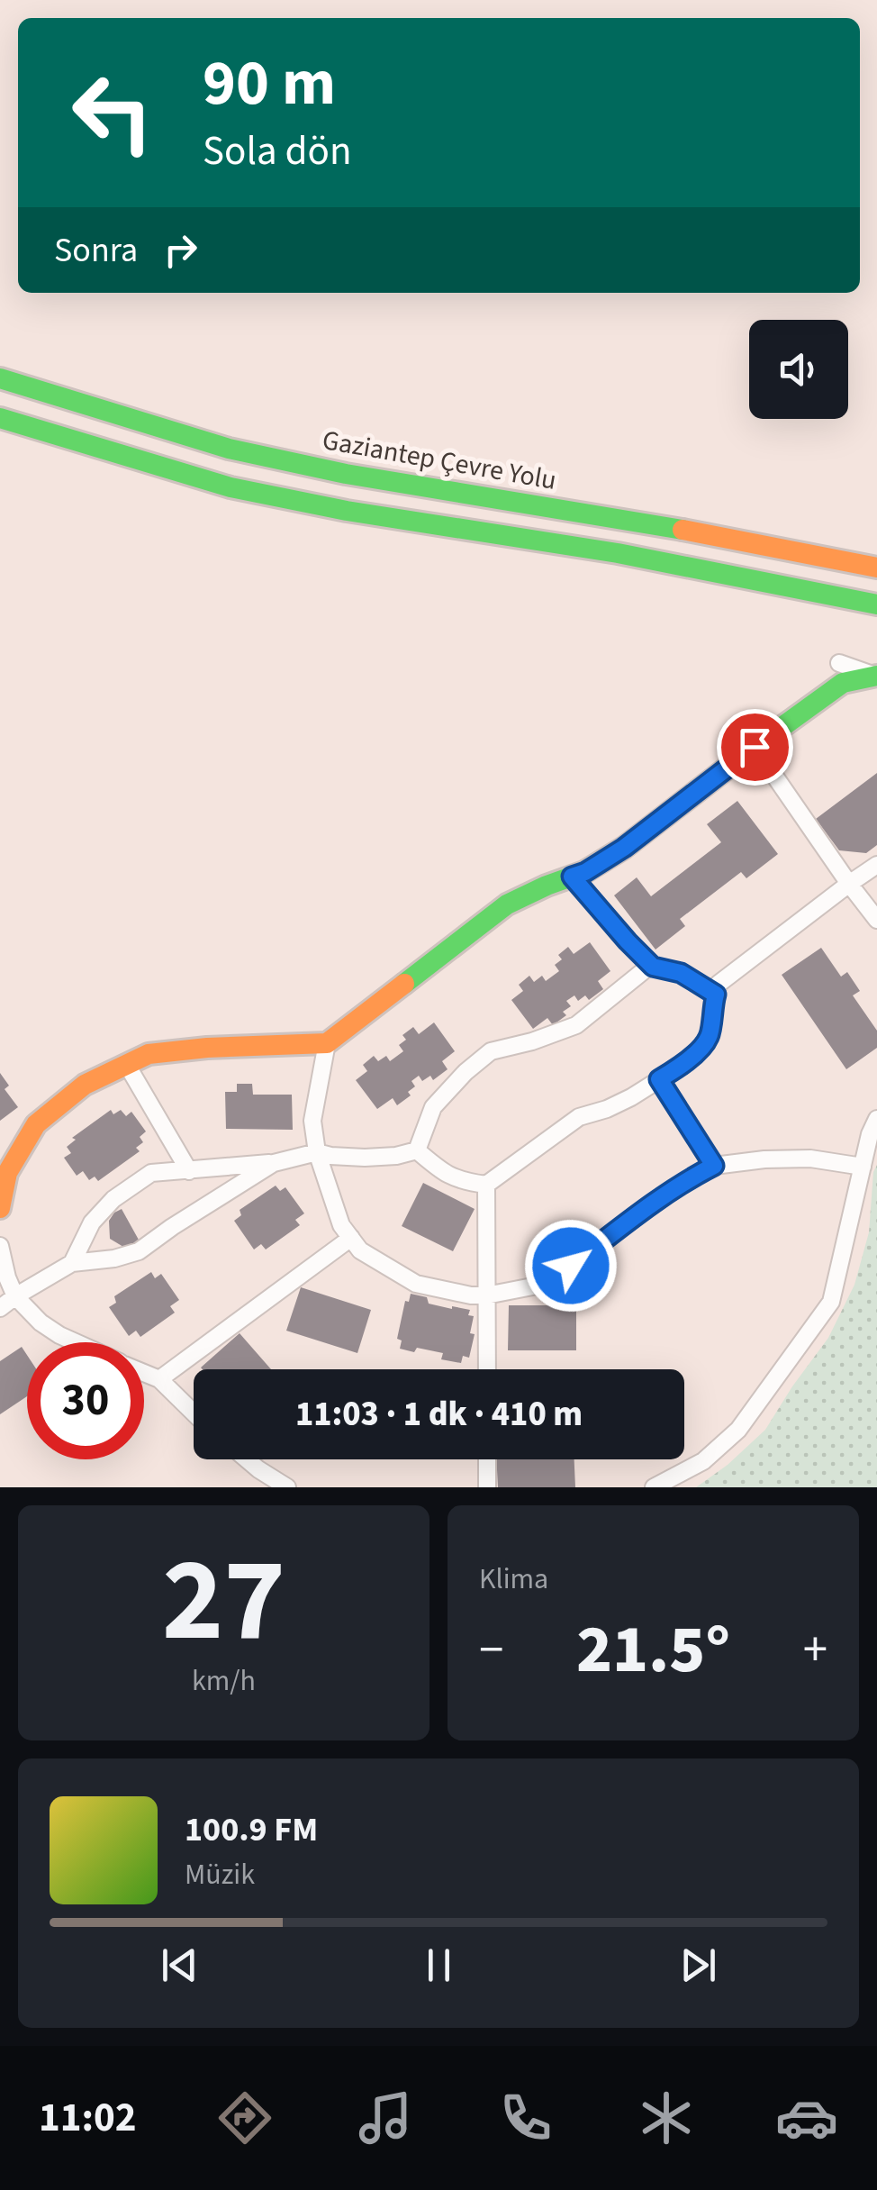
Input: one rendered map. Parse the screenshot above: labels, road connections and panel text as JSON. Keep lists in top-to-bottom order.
{
  "streets": {
    "main road": ["Gaziantep Çevre Yolu"]
  },
  "page": {
    "turn": ["90 m", "Sola dön"],
    "then": "Sonra",
    "limit": "30",
    "trip": "11:03 · 1 dk · 410 m",
    "tile": [
      ["27", "km/h"],
      "Klima"
    ],
    "heat": ["−", "21.5°", "+"],
    "song": ["100.9 FM", "Müzik"],
    "tabs": "11:02"
  }
}
